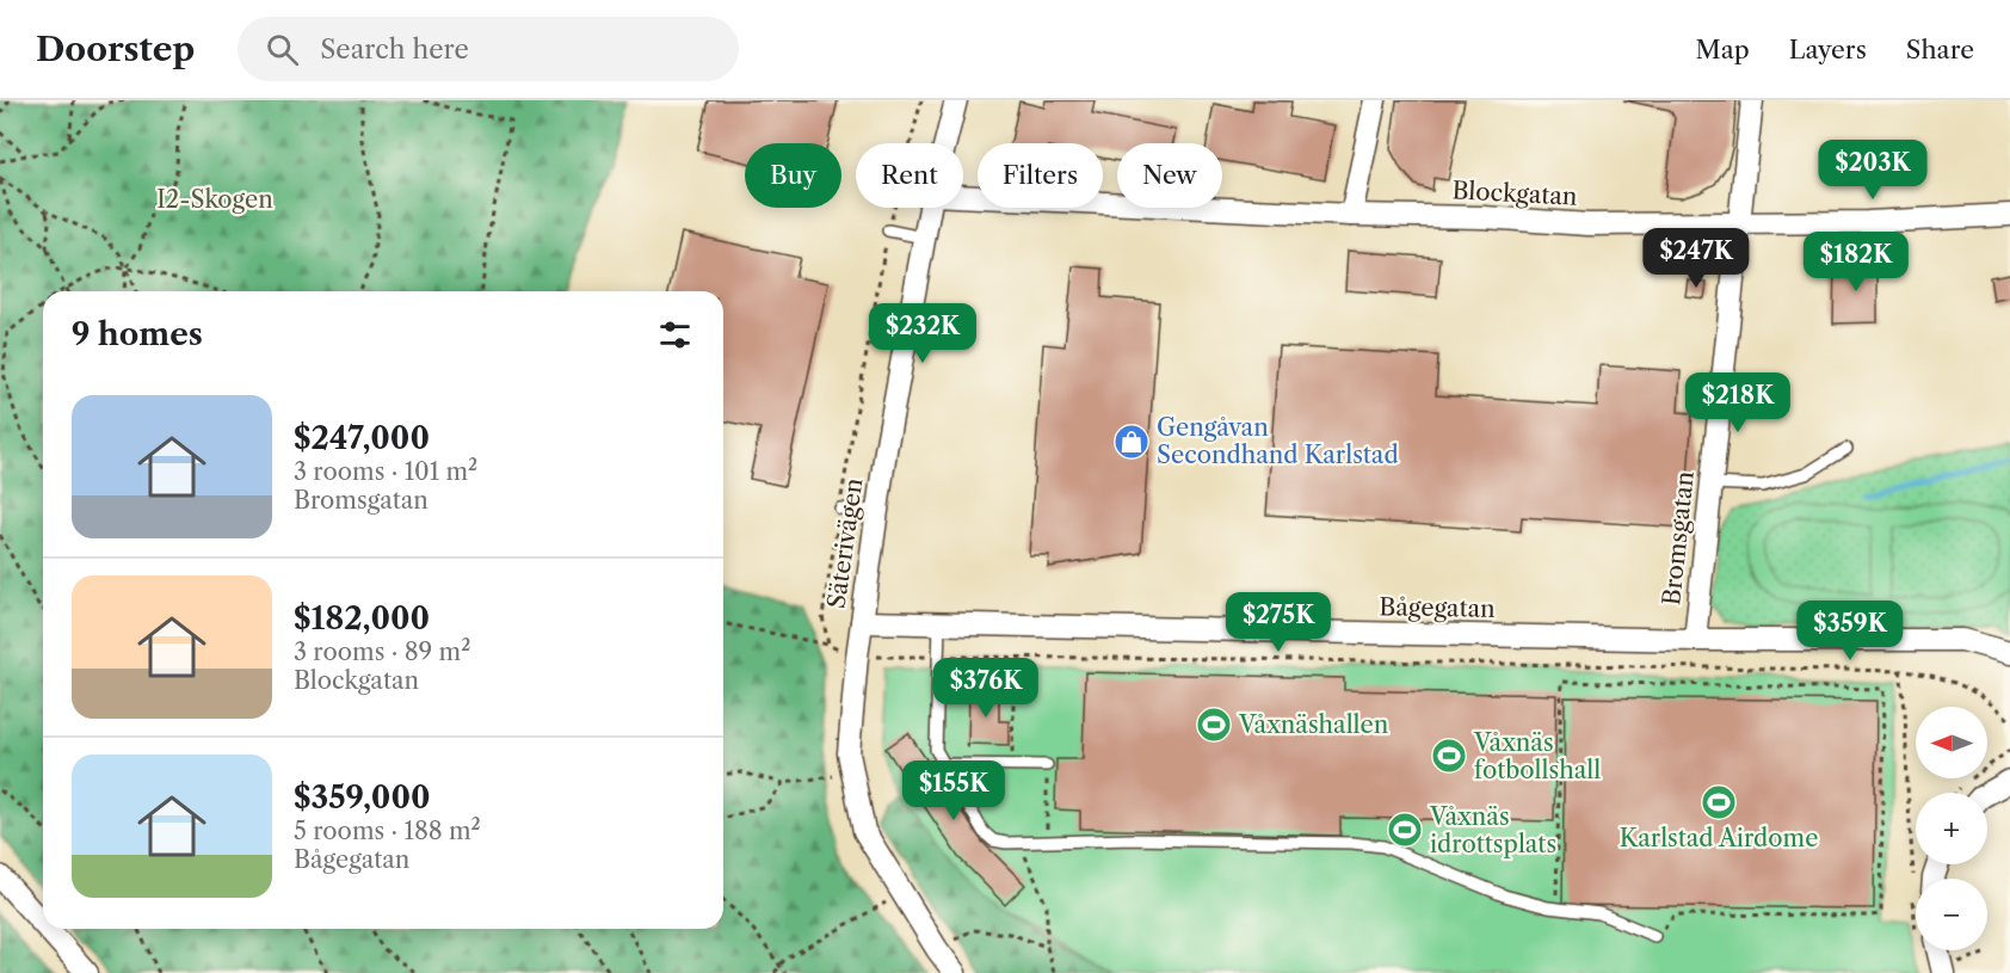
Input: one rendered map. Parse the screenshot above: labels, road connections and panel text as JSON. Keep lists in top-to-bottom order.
{
  "streets": {
    "street": [
      "Blockgatan",
      "Bromsgatan",
      "Säterivägen",
      "Bågegatan"
    ]
  },
  "crossings": [
    ["Blockgatan", "Bromsgatan"],
    ["Bromsgatan", "Bågegatan"],
    ["Säterivägen", "Bågegatan"]
  ],
  "parks": ["I2-Skogen"],
  "places": {
    "shop": ["Gengåvan Secondhand Karlstad"],
    "sports": [
      "Våxnäshallen",
      "Våxnäs fotbollshall",
      "Karlstad Airdome",
      "Våxnäs idrottsplats"
    ]
  },
  "north": "left",
  "page": {
    "header": "Doorstep",
    "search": "Search here",
    "nav": ["Map", "Layers", "Share"],
    "price": [
      "$203K",
      "$247K",
      "$182K",
      "$232K",
      "$218K",
      "$275K",
      "$359K",
      "$376K",
      "$155K"
    ],
    "chip": [
      "Buy",
      "Rent",
      "Filters",
      "New"
    ],
    "heading": "9 homes",
    "list": [
      {
        "name": "$247,000",
        "note": "3 rooms · 101 m² · Bromsgatan"
      },
      {
        "name": "$182,000",
        "note": "3 rooms · 89 m² · Blockgatan"
      },
      {
        "name": "$359,000",
        "note": "5 rooms · 188 m² · Bågegatan"
      }
    ],
    "map_buttons": ["+", "−"]
  }
}
